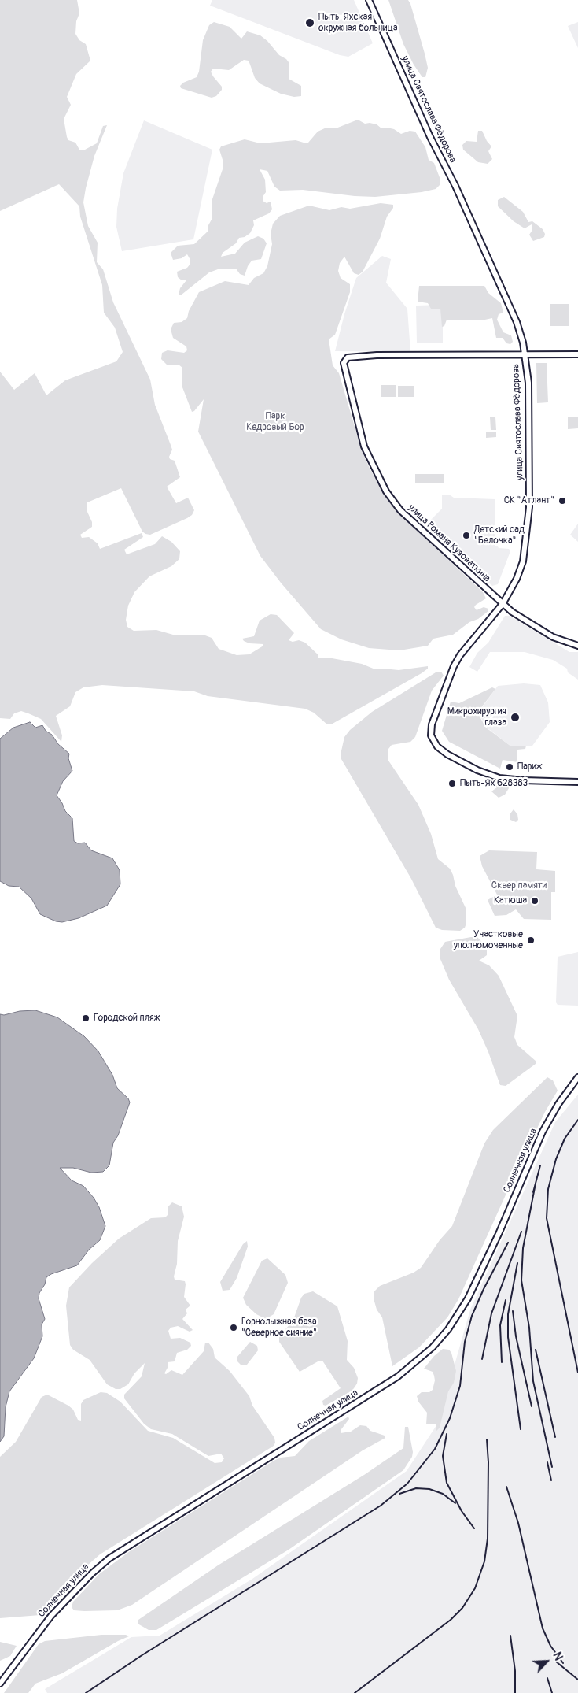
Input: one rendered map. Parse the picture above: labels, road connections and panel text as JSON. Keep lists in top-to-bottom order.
{
  "streets": {
    "street": ["улица Святослава Фёдорова", "улица Романа Кузоваткина", "Солнечная улица"]
  },
  "crossings": [
    ["улица Святослава Фёдорова", "улица Романа Кузоваткина"]
  ],
  "parks": ["Парк Кедровый Бор", "Сквер памяти"],
  "places": [
    "Пыть-Яхская окружная больница",
    "СК \"Атлант\"",
    "Детский сад \"Белочка\"",
    "Микрохирургия глаза",
    "Париж",
    "Пыть-Ях 628383",
    "Катюша",
    "Участковые уполномоченные",
    "Городской пляж",
    "Горнолыжная база \"Северное сияние\""
  ],
  "north": "top right"
}
